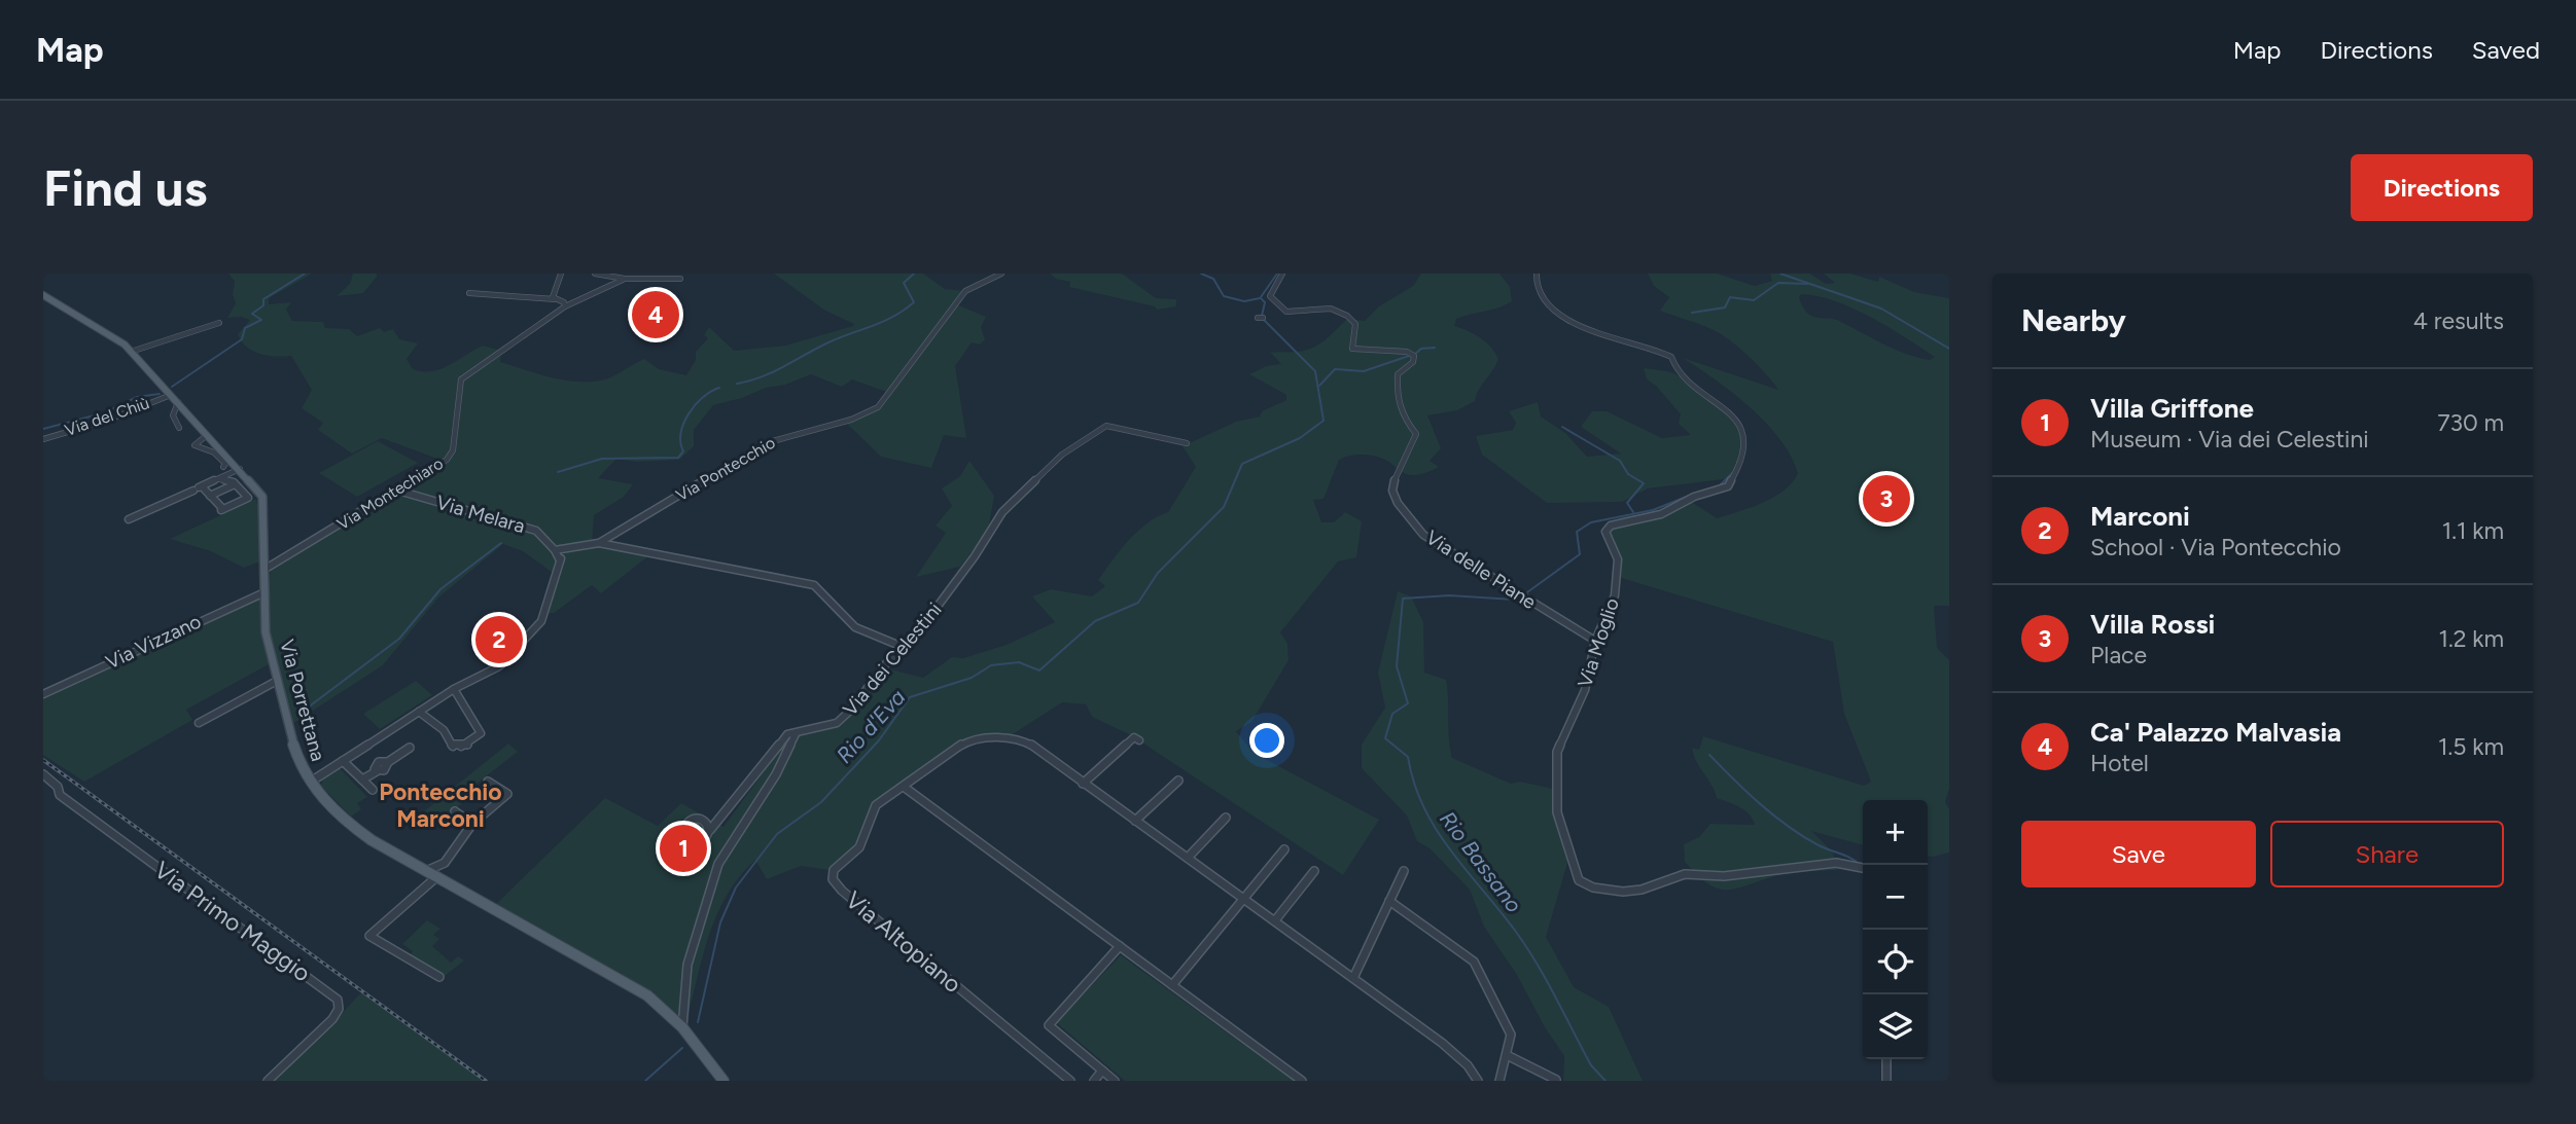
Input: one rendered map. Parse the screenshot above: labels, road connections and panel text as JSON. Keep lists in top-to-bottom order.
{
  "streets": {
    "main road": ["Via Porrettana"],
    "street": [
      "Via del Chiù",
      "Via Pontecchio",
      "Via Montechiaro",
      "Via Melara",
      "Via delle Piane",
      "Via Vizzano",
      "Via Moglio",
      "Via dei Celestini",
      "Via Primo Maggio",
      "Via Altopiano"
    ]
  },
  "crossings": [
    ["Via del Chiù", "Via Porrettana"],
    ["Via Pontecchio", "Via Melara"],
    ["Via Montechiaro", "Via Melara"],
    ["Via Montechiaro", "Via Porrettana"],
    ["Via delle Piane", "Via Moglio"],
    ["Via Vizzano", "Via Porrettana"]
  ],
  "districts": ["Pontecchio Marconi"],
  "water": ["Rio d'Eva", "Rio Bassano"],
  "page": {
    "header": "Map",
    "nav": ["Map", "Directions", "Saved"],
    "buttons": [
      "Directions",
      ["Save", "Share"]
    ],
    "title": "Find us",
    "heading": ["Nearby", "4 results"],
    "pins": [
      "4",
      "3",
      "2",
      "1"
    ],
    "list": [
      {
        "mark": "1",
        "name": "Villa Griffone",
        "note": "Museum · Via dei Celestini",
        "value": "730 m"
      },
      {
        "mark": "2",
        "name": "Marconi",
        "note": "School · Via Pontecchio",
        "value": "1.1 km"
      },
      {
        "mark": "3",
        "name": "Villa Rossi",
        "note": "Place",
        "value": "1.2 km"
      },
      {
        "mark": "4",
        "name": "Ca' Palazzo Malvasia",
        "note": "Hotel",
        "value": "1.5 km"
      }
    ],
    "map_buttons": ["+", "−"]
  }
}
